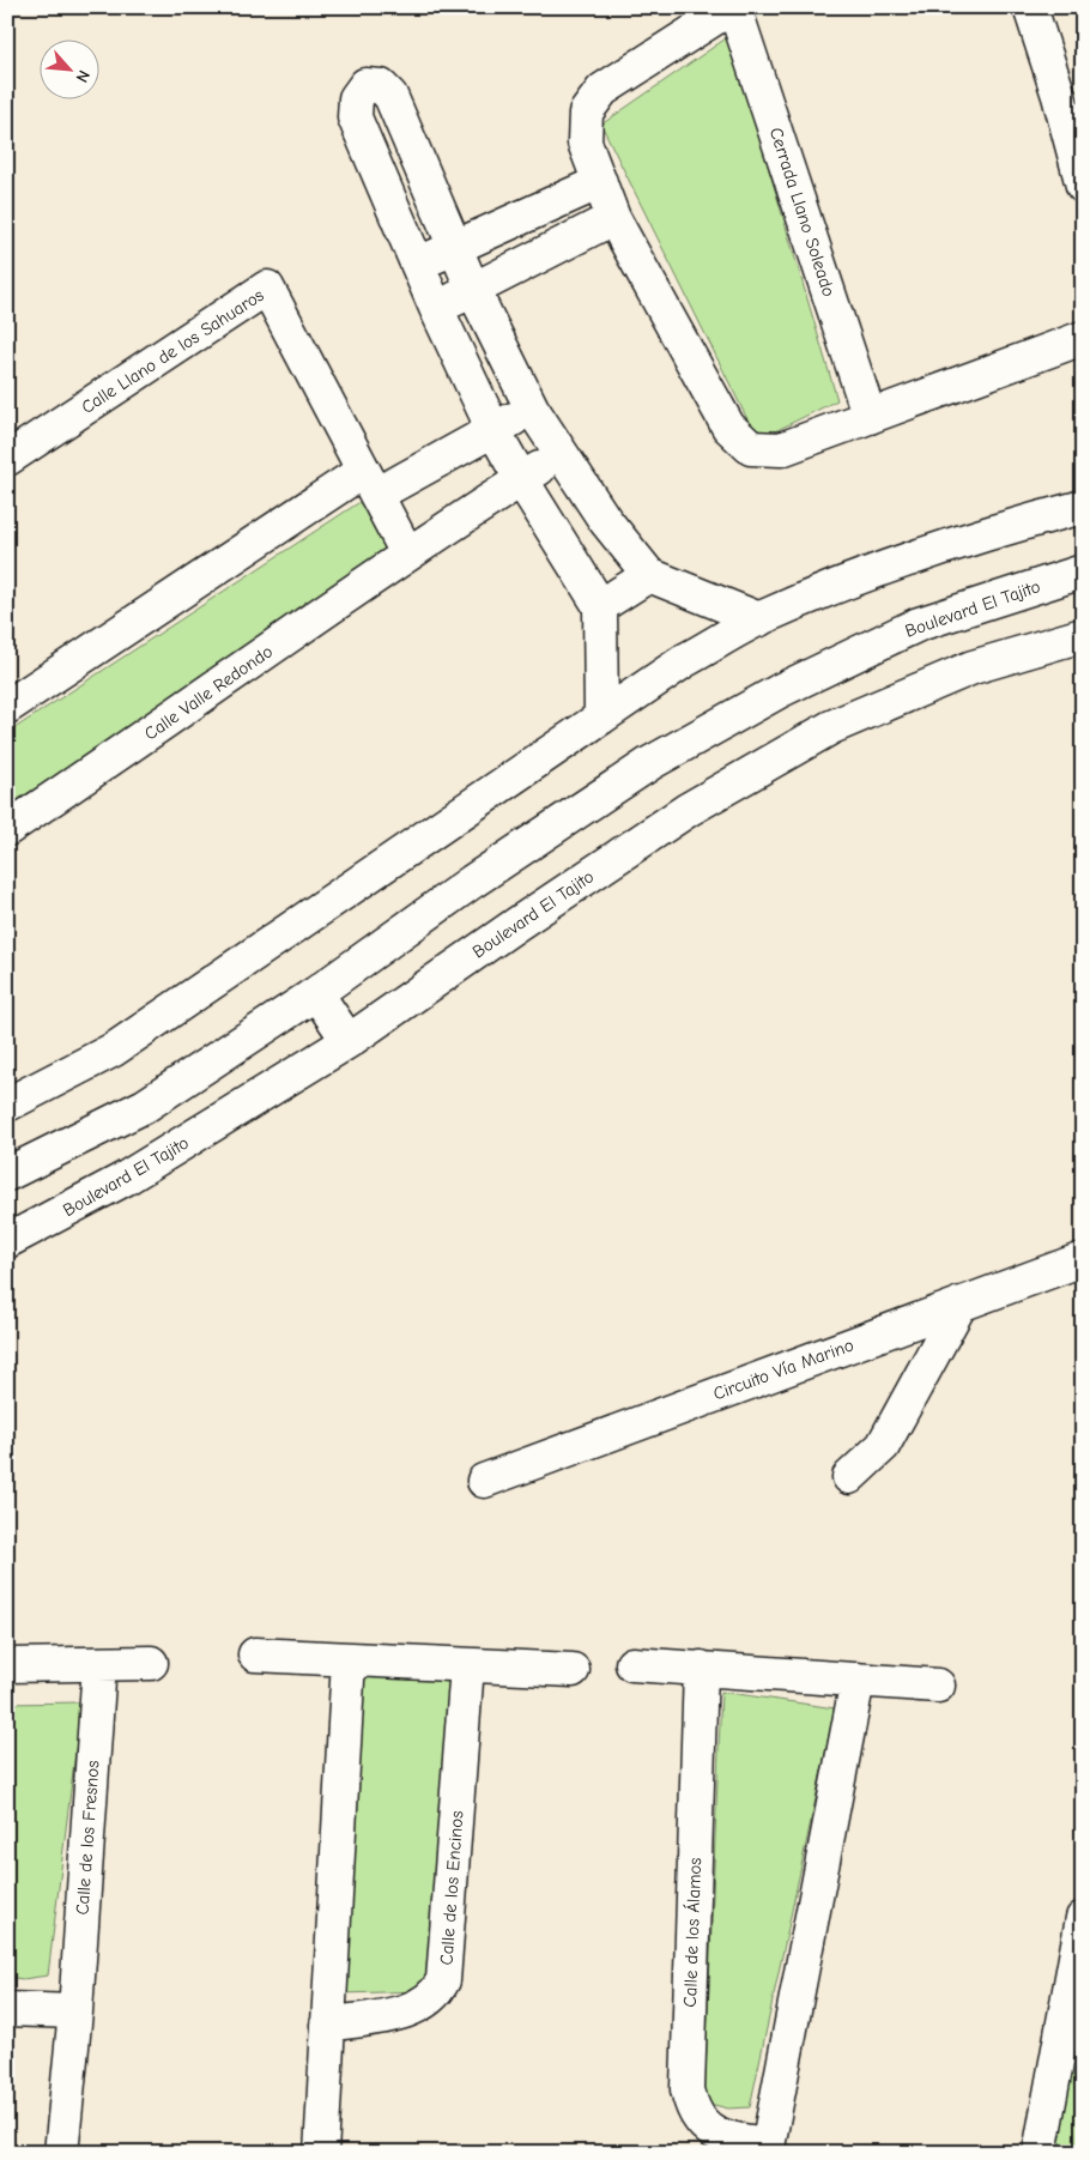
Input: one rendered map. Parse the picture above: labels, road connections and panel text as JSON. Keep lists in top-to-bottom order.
{
  "streets": {
    "street": [
      "Cerrada Llano Soleado",
      "Calle Llano de los Sahuaros",
      "Boulevard El Tajito",
      "Calle Valle Redondo",
      "Circuito Vía Marino",
      "Calle de los Fresnos",
      "Calle de los Encinos",
      "Calle de los Álamos"
    ]
  },
  "crossings": [
    ["Calle Llano de los Sahuaros", "Calle Valle Redondo"]
  ],
  "north": "bottom right"
}
